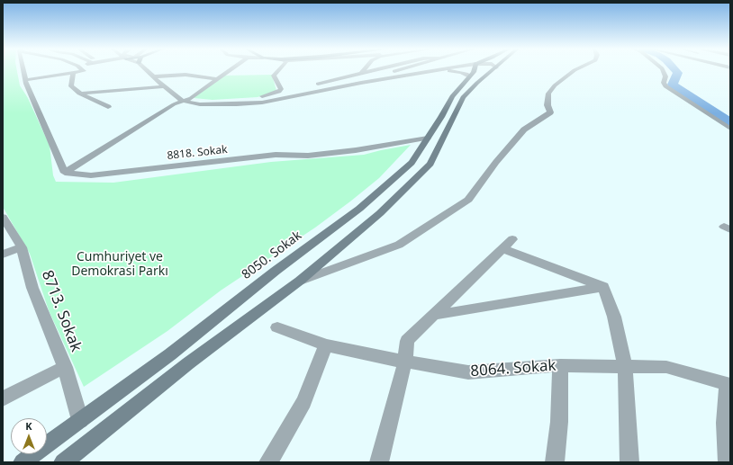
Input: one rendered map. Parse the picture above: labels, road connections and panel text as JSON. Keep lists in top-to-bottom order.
{
  "streets": {
    "street": [
      "8818. Sokak",
      "8050. Sokak",
      "8713. Sokak",
      "8064. Sokak"
    ]
  },
  "crossings": [
    ["8818. Sokak", "8050. Sokak"],
    ["8050. Sokak", "8713. Sokak"]
  ],
  "parks": ["Cumhuriyet ve Demokrasi Parkı"],
  "north": "top"
}
